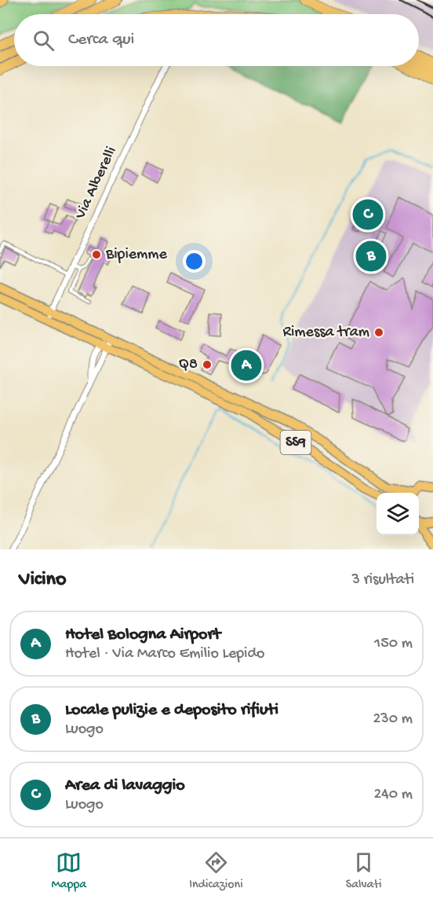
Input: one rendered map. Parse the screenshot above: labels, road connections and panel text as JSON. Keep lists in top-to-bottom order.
{
  "streets": {
    "main road": ["SS9"],
    "street": ["Via Alberelli"]
  },
  "crossings": [
    ["Via Alberelli", "SS9"]
  ],
  "places": ["Bipiemme", "Rimessa tram", "Q8"],
  "page": {
    "search": "Cerca qui",
    "pins": ["C", "B", "A"],
    "heading": ["Vicino", "3 risultati"],
    "list": [
      {
        "mark": "A",
        "name": "Hotel Bologna Airport",
        "note": "Hotel · Via Marco Emilio Lepido",
        "value": "150 m"
      },
      {
        "mark": "B",
        "name": "Locale pulizie e deposito rifiuti",
        "note": "Luogo",
        "value": "230 m"
      },
      {
        "mark": "C",
        "name": "Area di lavaggio",
        "note": "Luogo",
        "value": "240 m"
      }
    ],
    "nav": ["Mappa", "Indicazioni", "Salvati"]
  }
}
